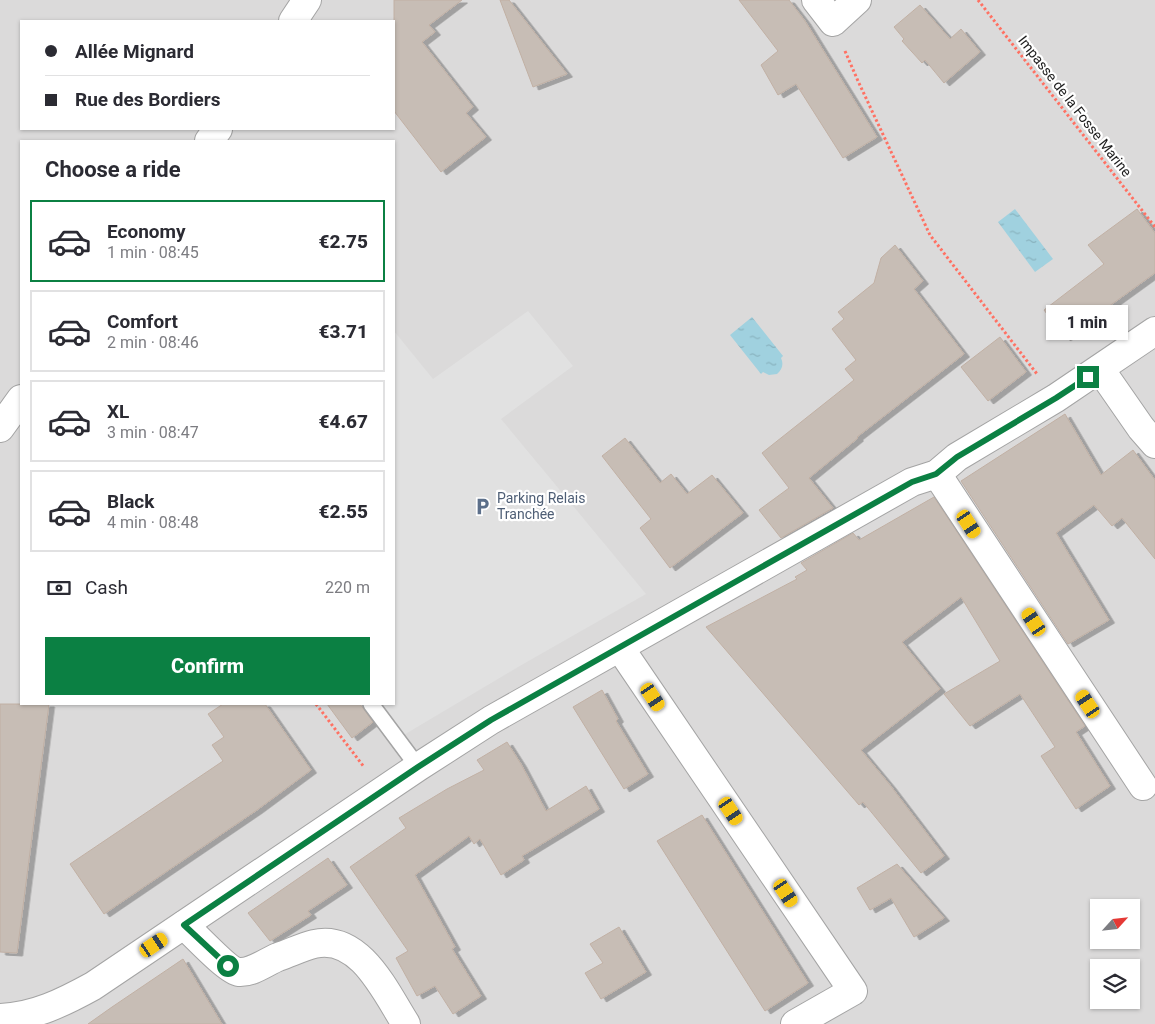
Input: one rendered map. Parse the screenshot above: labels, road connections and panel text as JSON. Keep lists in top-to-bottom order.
{
  "streets": {
    "path": ["Impasse de la Fosse Marine"]
  },
  "places": {
    "parking": ["Parking Relais Tranchée"]
  },
  "north": "top right",
  "page": {
    "banner": ["Allée Mignard", "Rue des Bordiers"],
    "heading": "Choose a ride",
    "list": [
      {
        "name": "Economy",
        "note": "1 min · 08:45",
        "value": "€2.75"
      },
      {
        "name": "Comfort",
        "note": "2 min · 08:46",
        "value": "€3.71"
      },
      {
        "name": "XL",
        "note": "3 min · 08:47",
        "value": "€4.67"
      },
      {
        "name": "Black",
        "note": "4 min · 08:48",
        "value": "€2.55"
      }
    ],
    "bubble": "1 min",
    "pay": ["Cash", "220 m"],
    "buttons": "Confirm"
  }
}
